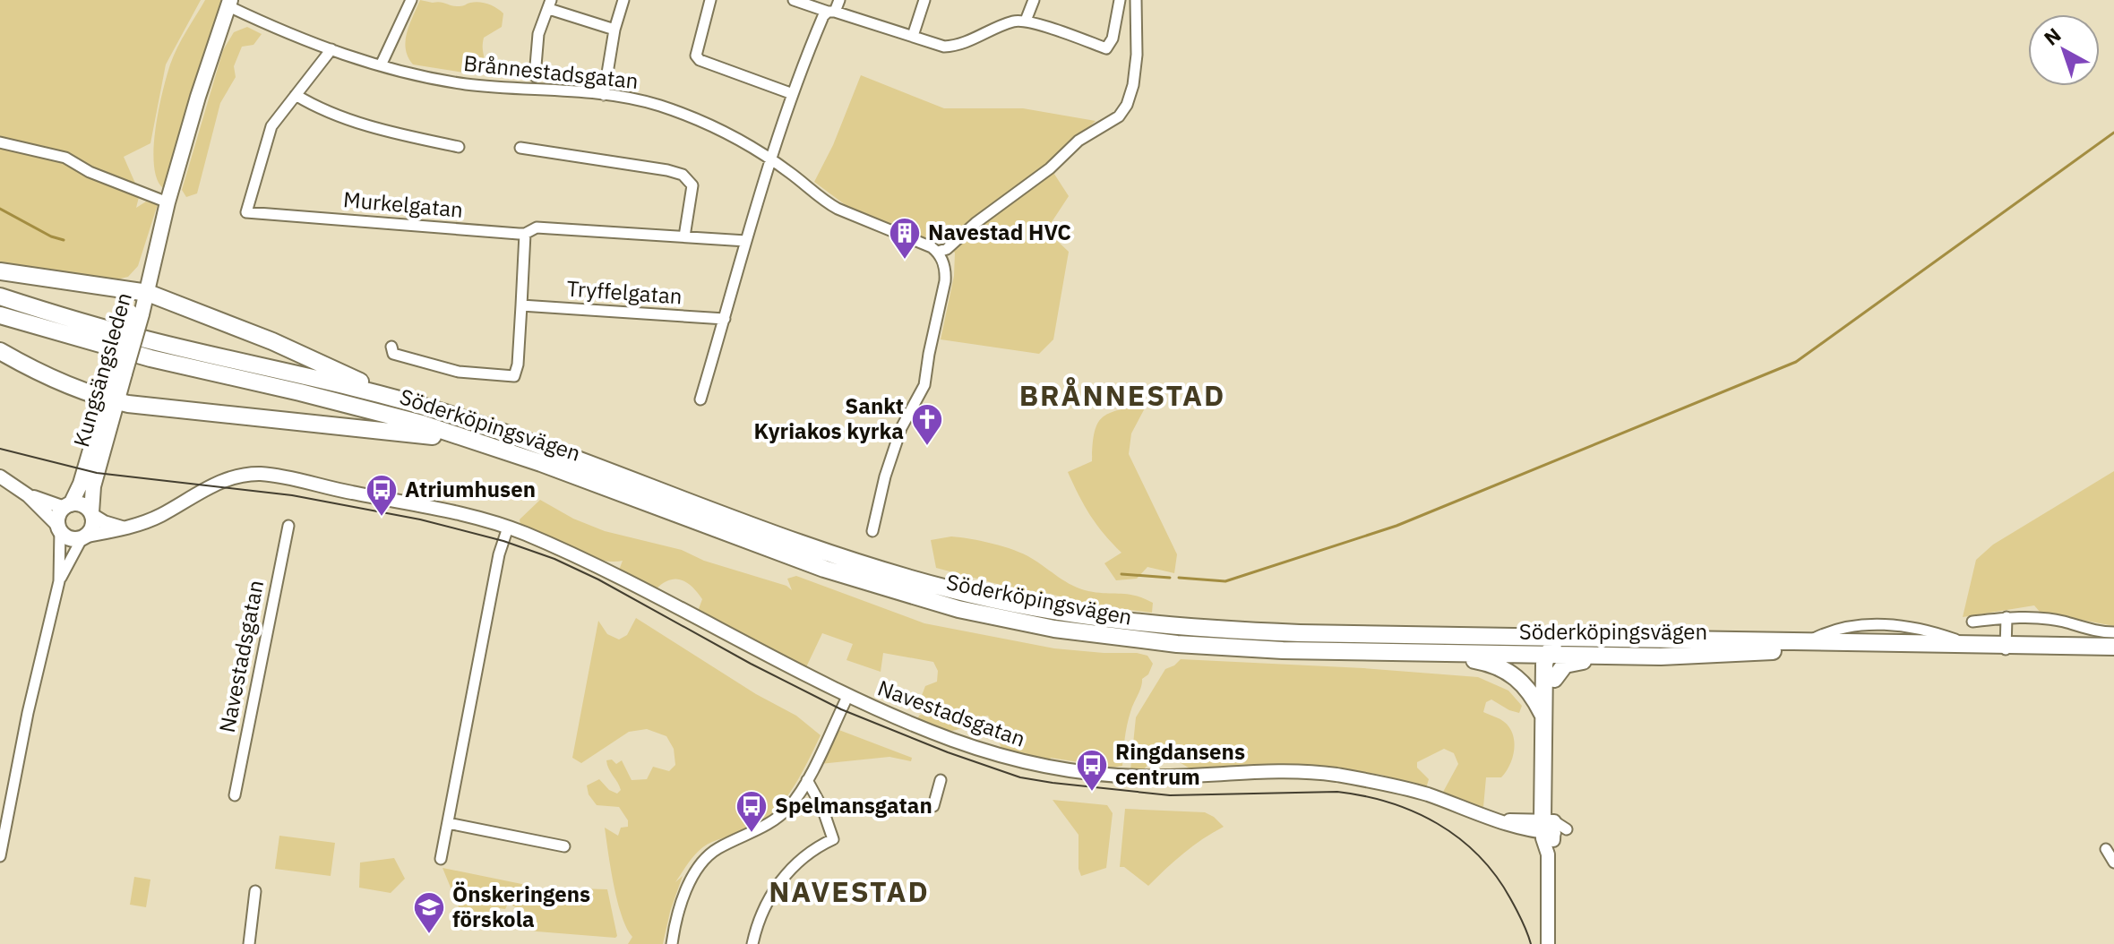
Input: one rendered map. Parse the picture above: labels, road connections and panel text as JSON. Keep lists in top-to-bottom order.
{
  "streets": {
    "highway": ["Söderköpingsvägen"],
    "main road": ["Kungsängsleden"],
    "street": [
      "Brånnestadsgatan",
      "Murkelgatan",
      "Tryffelgatan",
      "Navestadsgatan"
    ]
  },
  "crossings": [
    ["Brånnestadsgatan", "Murkelgatan"],
    ["Brånnestadsgatan", "Kungsängsleden"],
    ["Kungsängsleden", "Navestadsgatan"]
  ],
  "districts": ["BRÅNNESTAD", "NAVESTAD"],
  "places": {
    "building": ["Navestad HVC"],
    "church": ["Sankt Kyriakos kyrka"],
    "bus stop": ["Atriumhusen", "Ringdansens centrum", "Spelmansgatan"],
    "school or university": ["Önskeringens förskola"]
  },
  "north": "top left"
}
